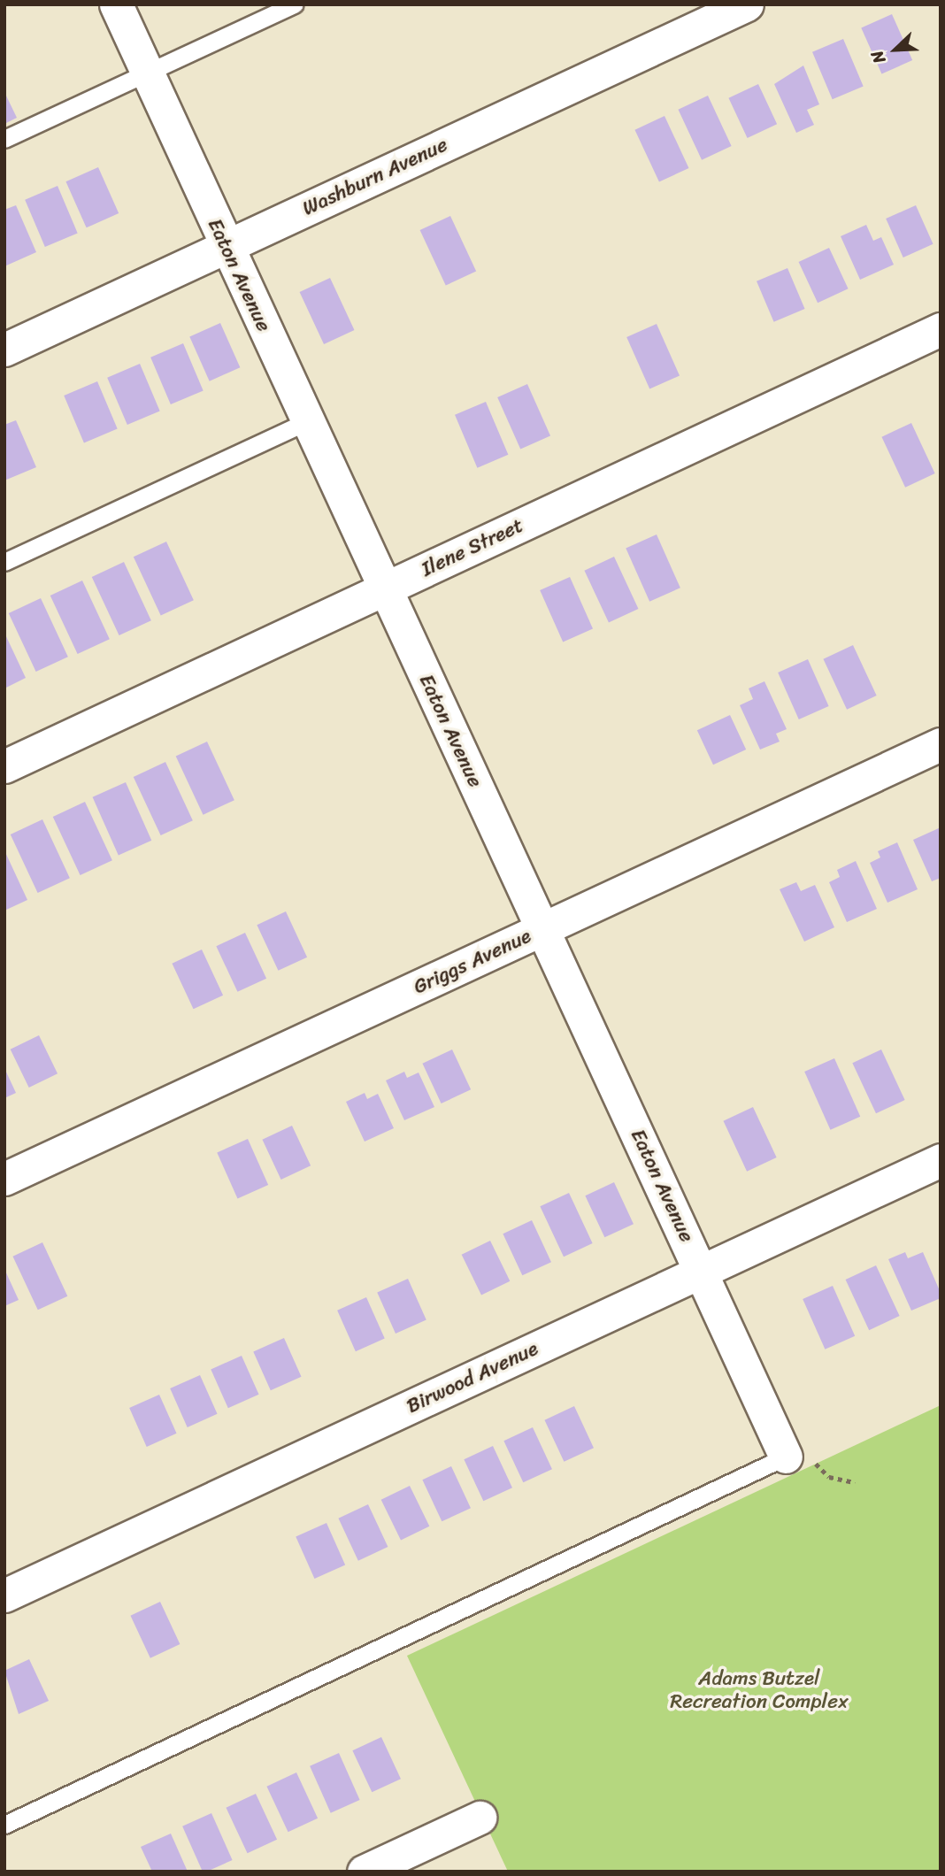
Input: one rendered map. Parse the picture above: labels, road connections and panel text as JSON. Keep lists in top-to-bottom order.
{
  "streets": {
    "street": [
      "Washburn Avenue",
      "Eaton Avenue",
      "Ilene Street",
      "Griggs Avenue",
      "Birwood Avenue"
    ]
  },
  "crossings": [
    ["Washburn Avenue", "Eaton Avenue"],
    ["Eaton Avenue", "Ilene Street"],
    ["Eaton Avenue", "Griggs Avenue"],
    ["Eaton Avenue", "Birwood Avenue"]
  ],
  "parks": ["Adams Butzel Recreation Complex"],
  "north": "bottom left"
}
